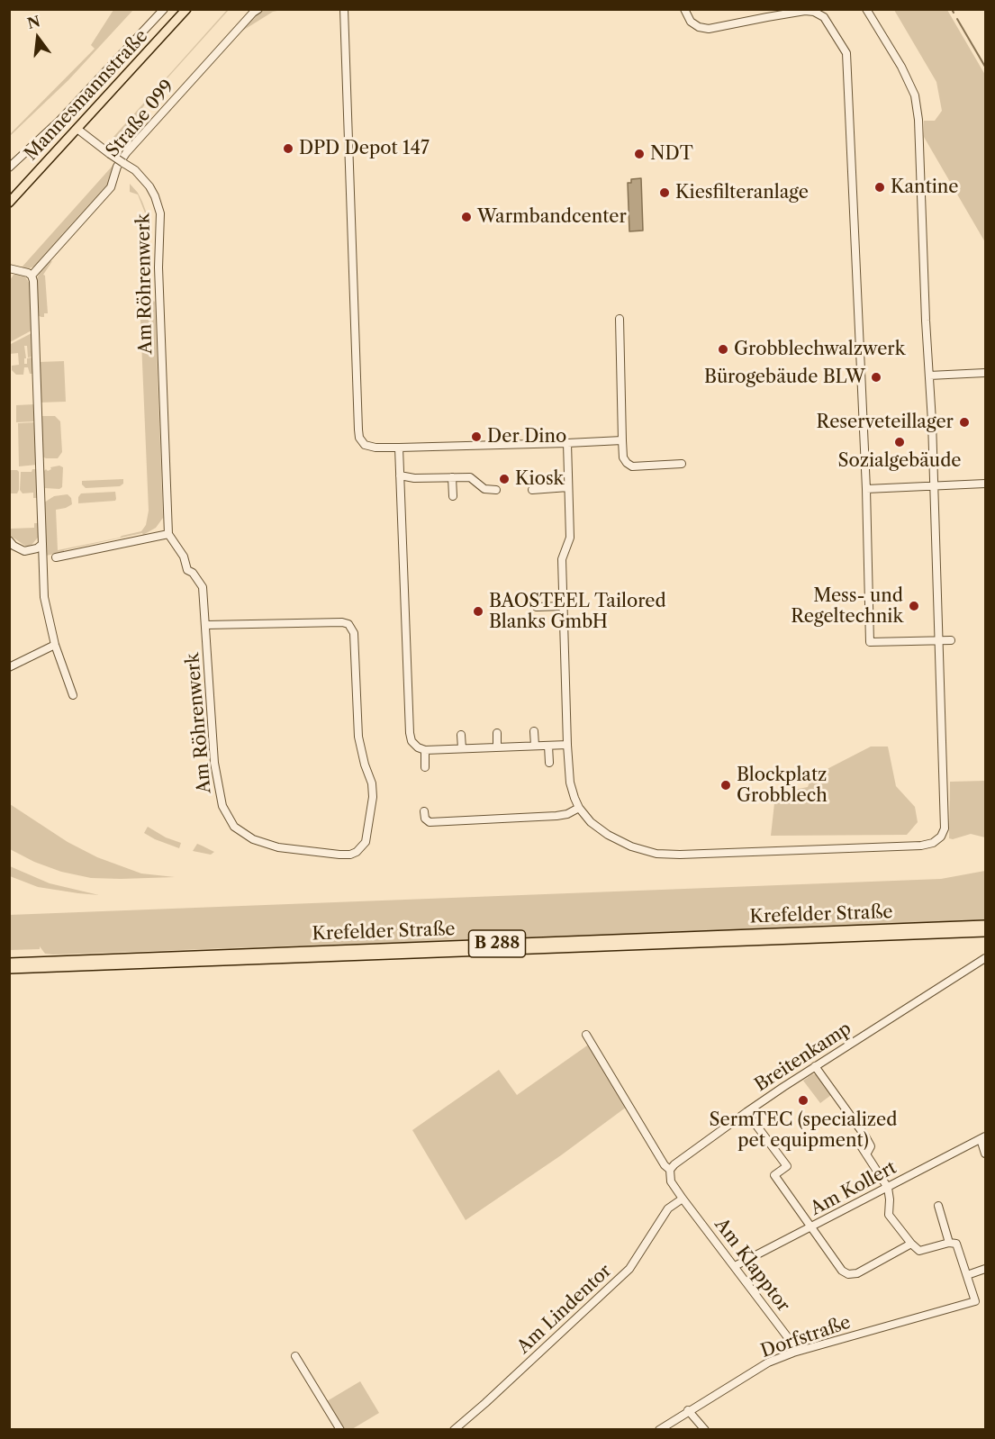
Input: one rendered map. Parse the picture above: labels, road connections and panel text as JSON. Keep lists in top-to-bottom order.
{
  "streets": {
    "main road": ["Mannesmannstraße", "Krefelder Straße", "B 288"],
    "street": [
      "Straße 099",
      "Am Röhrenwerk",
      "Breitenkamp",
      "Am Kollert",
      "Am Klapptor",
      "Am Lindentor",
      "Dorfstraße"
    ]
  },
  "crossings": [
    ["Mannesmannstraße", "Am Röhrenwerk"],
    ["Am Kollert", "Am Klapptor"],
    ["Am Klapptor", "Am Lindentor"],
    ["Am Klapptor", "Dorfstraße"]
  ],
  "places": [
    "DPD Depot 147",
    "NDT",
    "Kantine",
    "Kiesfilteranlage",
    "Warmbandcenter",
    "Grobblechwalzwerk",
    "Bürogebäude BLW",
    "Reserveteillager",
    "Der Dino",
    "Sozialgebäude",
    "Kiosk",
    "Mess- und Regeltechnik",
    "BAOSTEEL Tailored Blanks GmbH",
    "Blockplatz Grobblech",
    "SermTEC (specialized pet equipment)"
  ],
  "north": "top"
}
